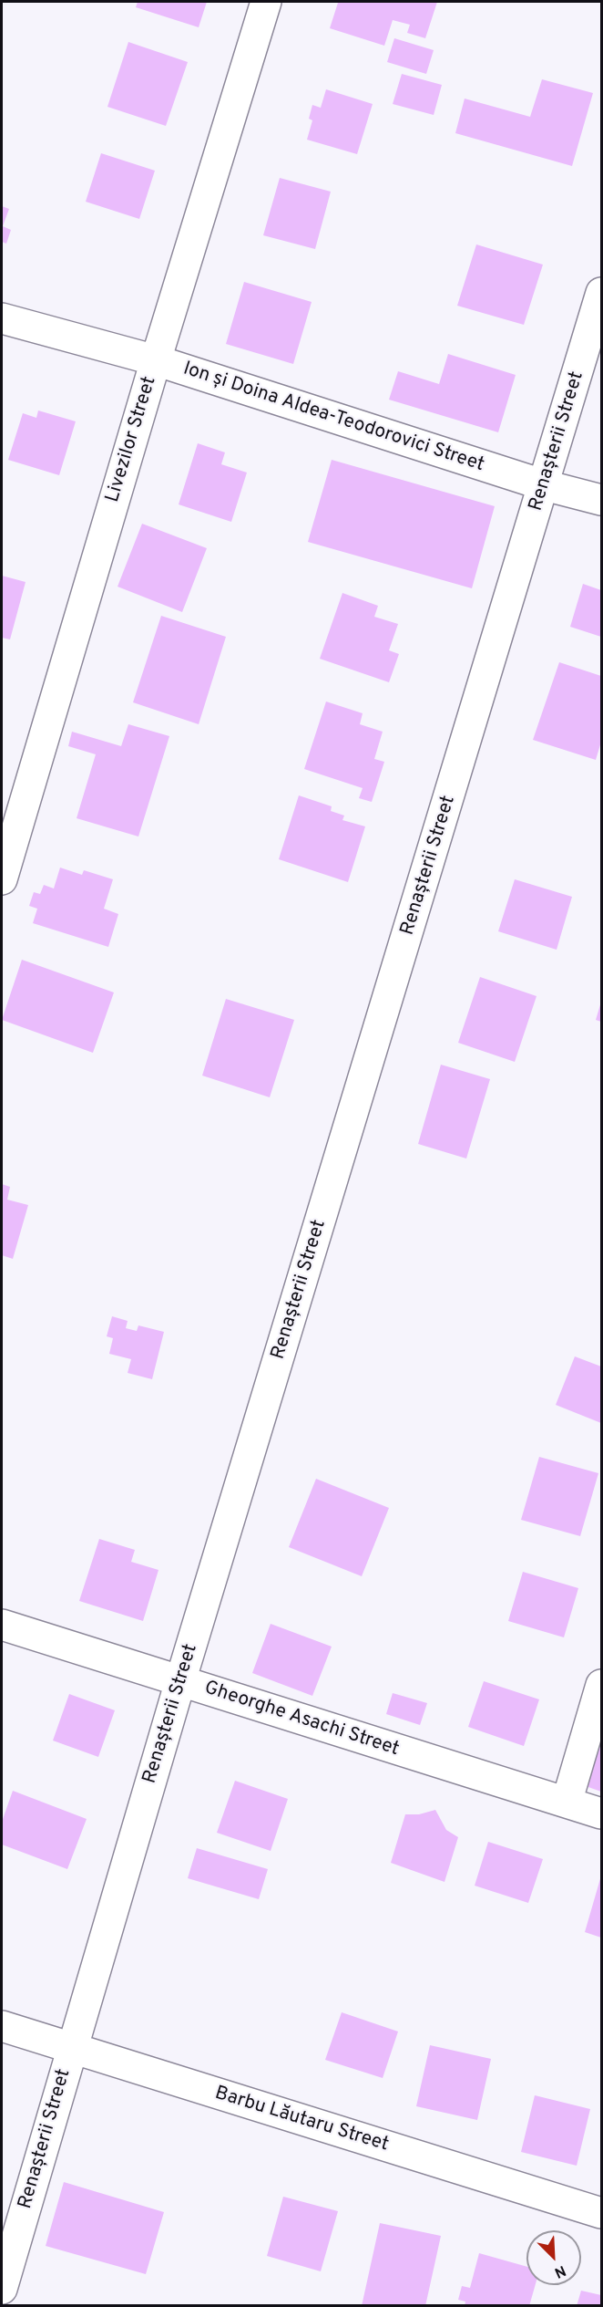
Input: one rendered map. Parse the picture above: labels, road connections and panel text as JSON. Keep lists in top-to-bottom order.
{
  "streets": {
    "street": [
      "Ion și Doina Aldea-Teodorovici Street",
      "Livezilor Street",
      "Renașterii Street",
      "Gheorghe Asachi Street",
      "Barbu Lăutaru Street"
    ]
  },
  "crossings": [
    ["Ion și Doina Aldea-Teodorovici Street", "Livezilor Street"],
    ["Ion și Doina Aldea-Teodorovici Street", "Renașterii Street"],
    ["Renașterii Street", "Gheorghe Asachi Street"],
    ["Renașterii Street", "Barbu Lăutaru Street"]
  ],
  "north": "bottom right"
}
